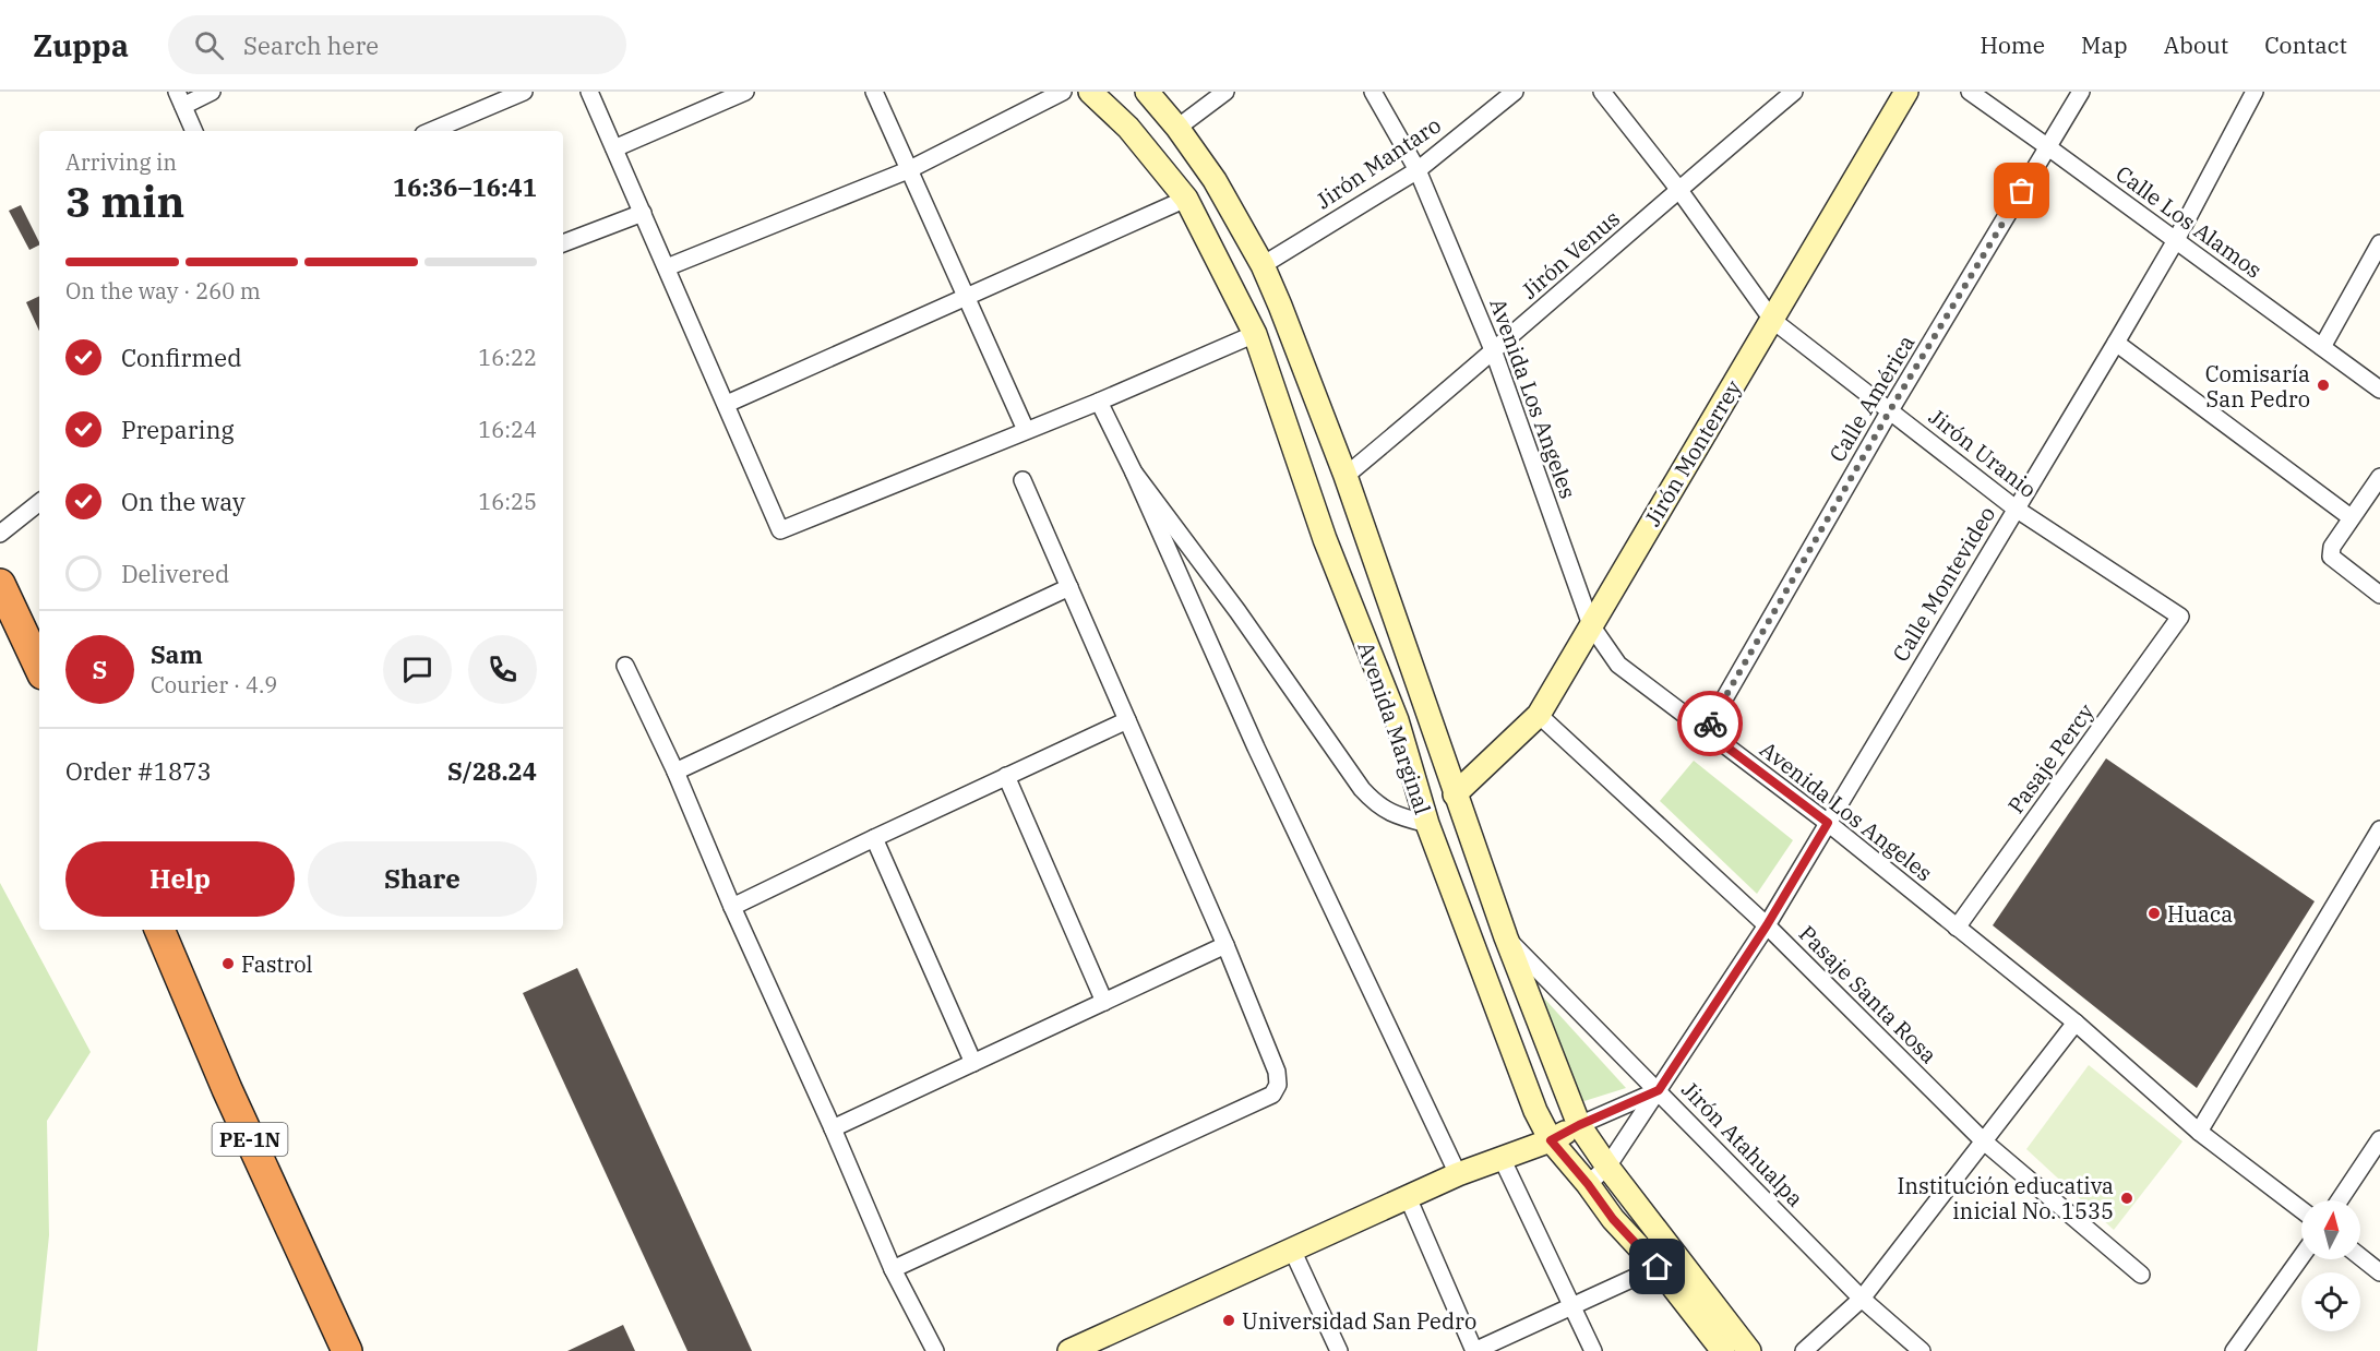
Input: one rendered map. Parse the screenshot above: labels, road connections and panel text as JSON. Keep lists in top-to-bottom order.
{
  "streets": {
    "highway": ["PE-1N"],
    "main road": ["Jirón Monterrey", "Avenida Marginal"],
    "street": [
      "Jirón Mantaro",
      "Calle Los Alamos",
      "Jirón Venus",
      "Avenida Los Angeles",
      "Calle América",
      "Jirón Uranio",
      "Calle Montevideo",
      "Pasaje Percy",
      "Pasaje Santa Rosa",
      "Jirón Atahualpa"
    ]
  },
  "crossings": [
    ["Jirón Mantaro", "Avenida Los Angeles"],
    ["Jirón Mantaro", "Avenida Marginal"],
    ["Calle Los Alamos", "Calle América"],
    ["Calle Los Alamos", "Calle Montevideo"],
    ["Jirón Venus", "Avenida Los Angeles"],
    ["Jirón Venus", "Jirón Uranio"],
    ["Jirón Venus", "Avenida Marginal"],
    ["Avenida Los Angeles", "Calle América"],
    ["Avenida Los Angeles", "Jirón Monterrey"],
    ["Avenida Los Angeles", "Calle Montevideo"],
    ["Avenida Los Angeles", "Pasaje Percy"],
    ["Calle América", "Jirón Uranio"],
    ["Jirón Monterrey", "Jirón Uranio"],
    ["Jirón Monterrey", "Avenida Marginal"],
    ["Jirón Monterrey", "Pasaje Santa Rosa"],
    ["Jirón Uranio", "Calle Montevideo"],
    ["Jirón Uranio", "Pasaje Percy"],
    ["Calle Montevideo", "Avenida Marginal"],
    ["Calle Montevideo", "Pasaje Santa Rosa"],
    ["Calle Montevideo", "Jirón Atahualpa"],
    ["Avenida Marginal", "Jirón Atahualpa"]
  ],
  "places": [
    "Comisaría San Pedro",
    "Huaca",
    "Fastrol",
    "Institución educativa inicial No. 1535",
    "Universidad San Pedro"
  ],
  "north": "top",
  "page": {
    "header": "Zuppa",
    "search": "Search here",
    "nav": [
      "Home",
      "Map",
      "About",
      "Contact"
    ],
    "heading": ["3 min", "Arriving in", "16:36–16:41"],
    "panel": [
      "Sam",
      "Courier · 4.9",
      "Order #1873",
      "S/28.24"
    ],
    "bar": "On the way · 260 m",
    "list": [
      ["Confirmed", "16:22"],
      ["Preparing", "16:24"],
      ["On the way", "16:25"],
      "Delivered"
    ],
    "round": "S",
    "buttons": ["Help", "Share"]
  }
}
